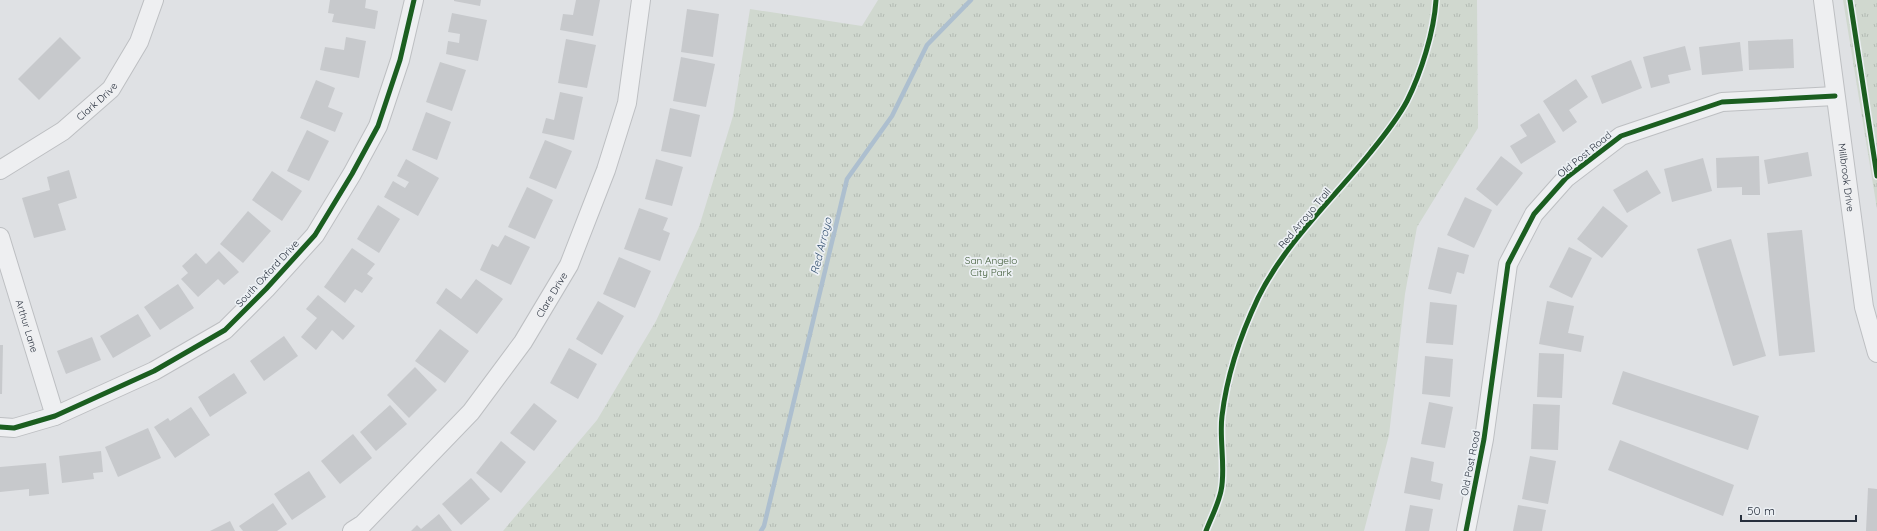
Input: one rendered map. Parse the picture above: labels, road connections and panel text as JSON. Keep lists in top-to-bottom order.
{
  "streets": {
    "street": [
      "Clark Drive",
      "Old Post Road",
      "Millbrook Drive",
      "South Oxford Drive",
      "Clare Drive",
      "Arthur Lane"
    ],
    "cycle path": ["Red Arroyo Trail"]
  },
  "crossings": [
    ["Old Post Road", "Millbrook Drive"],
    ["South Oxford Drive", "Arthur Lane"]
  ],
  "water": ["Red Arroyo"],
  "parks": ["San Angelo City Park"],
  "scale_bar": "50 m"
}
